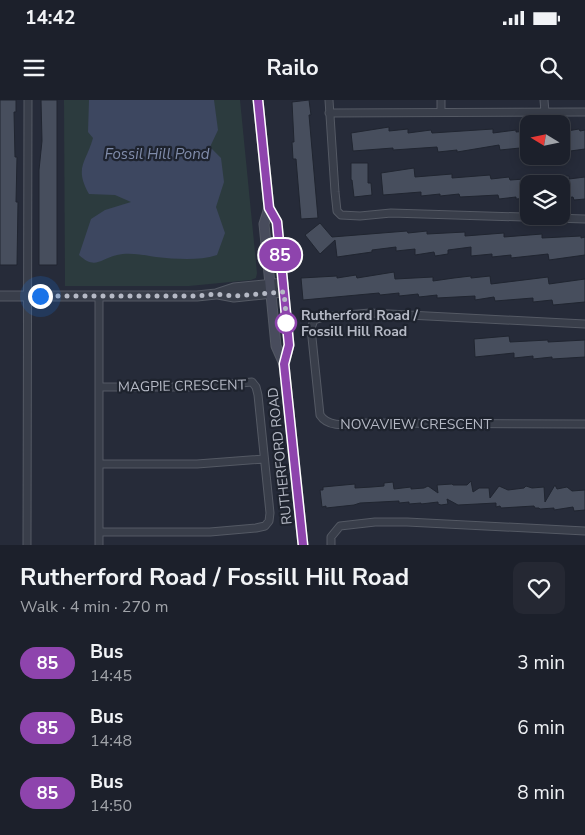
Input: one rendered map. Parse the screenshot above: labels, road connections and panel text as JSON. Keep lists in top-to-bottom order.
{
  "streets": {
    "main road": ["RUTHERFORD ROAD"],
    "street": ["MAGPIE CRESCENT", "NOVAVIEW CRESCENT"]
  },
  "water": ["Fossil Hill Pond"],
  "places": ["Rutherford Road / Fossill Hill Road"],
  "lines": ["bus line 85"],
  "north": "left",
  "page": {
    "status": "14:42",
    "header": "Railo",
    "on_map": "85",
    "heading": ["Rutherford Road / Fossill Hill Road", "Walk · 4 min · 270 m"],
    "list": [
      {
        "mark": "85",
        "name": "Bus",
        "note": "14:45",
        "value": "3 min"
      },
      {
        "mark": "85",
        "name": "Bus",
        "note": "14:48",
        "value": "6 min"
      },
      {
        "mark": "85",
        "name": "Bus",
        "note": "14:50",
        "value": "8 min"
      }
    ]
  }
}
